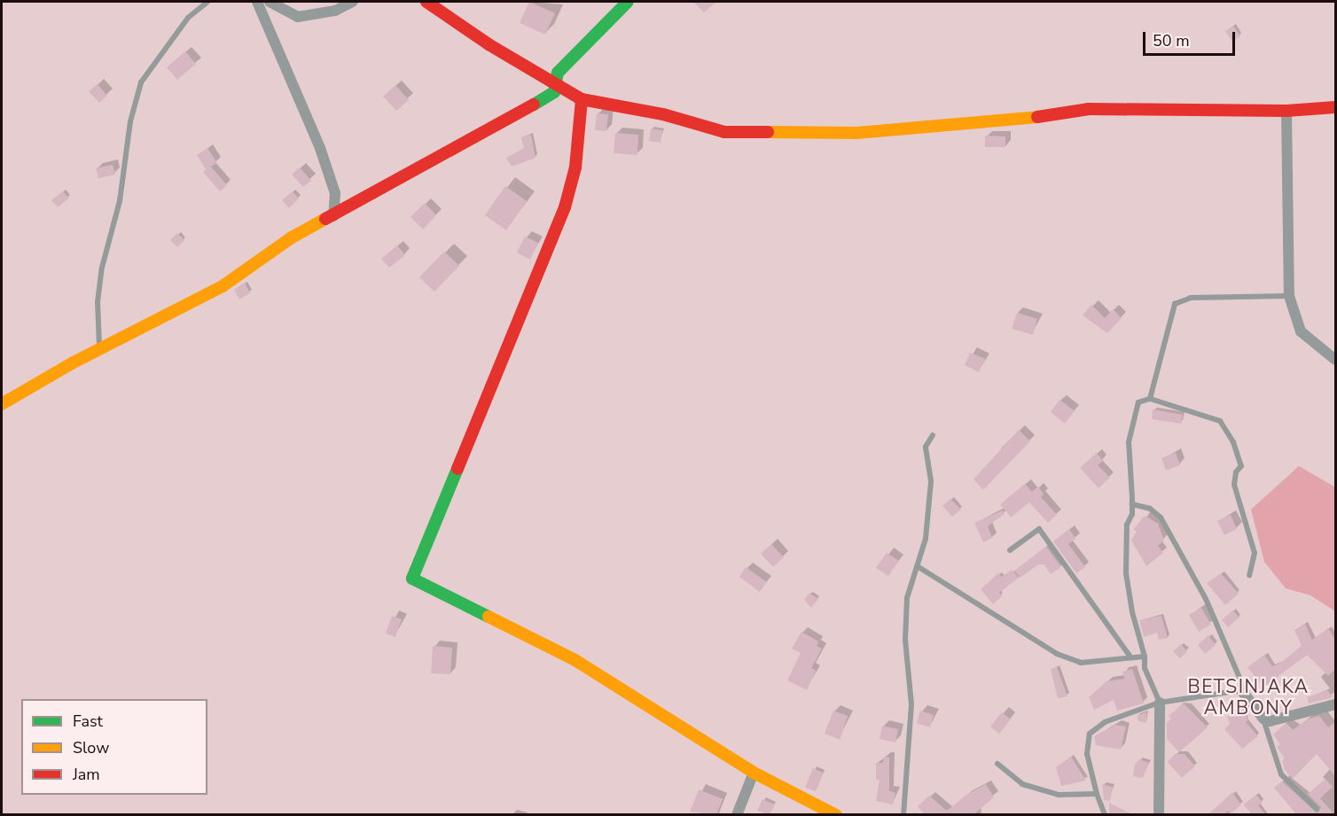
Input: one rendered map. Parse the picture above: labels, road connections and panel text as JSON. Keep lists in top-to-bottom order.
{
  "districts": ["BETSINJAKA AMBONY"],
  "legend": ["Fast", "Slow", "Jam"],
  "scale_bar": "50 m"
}
